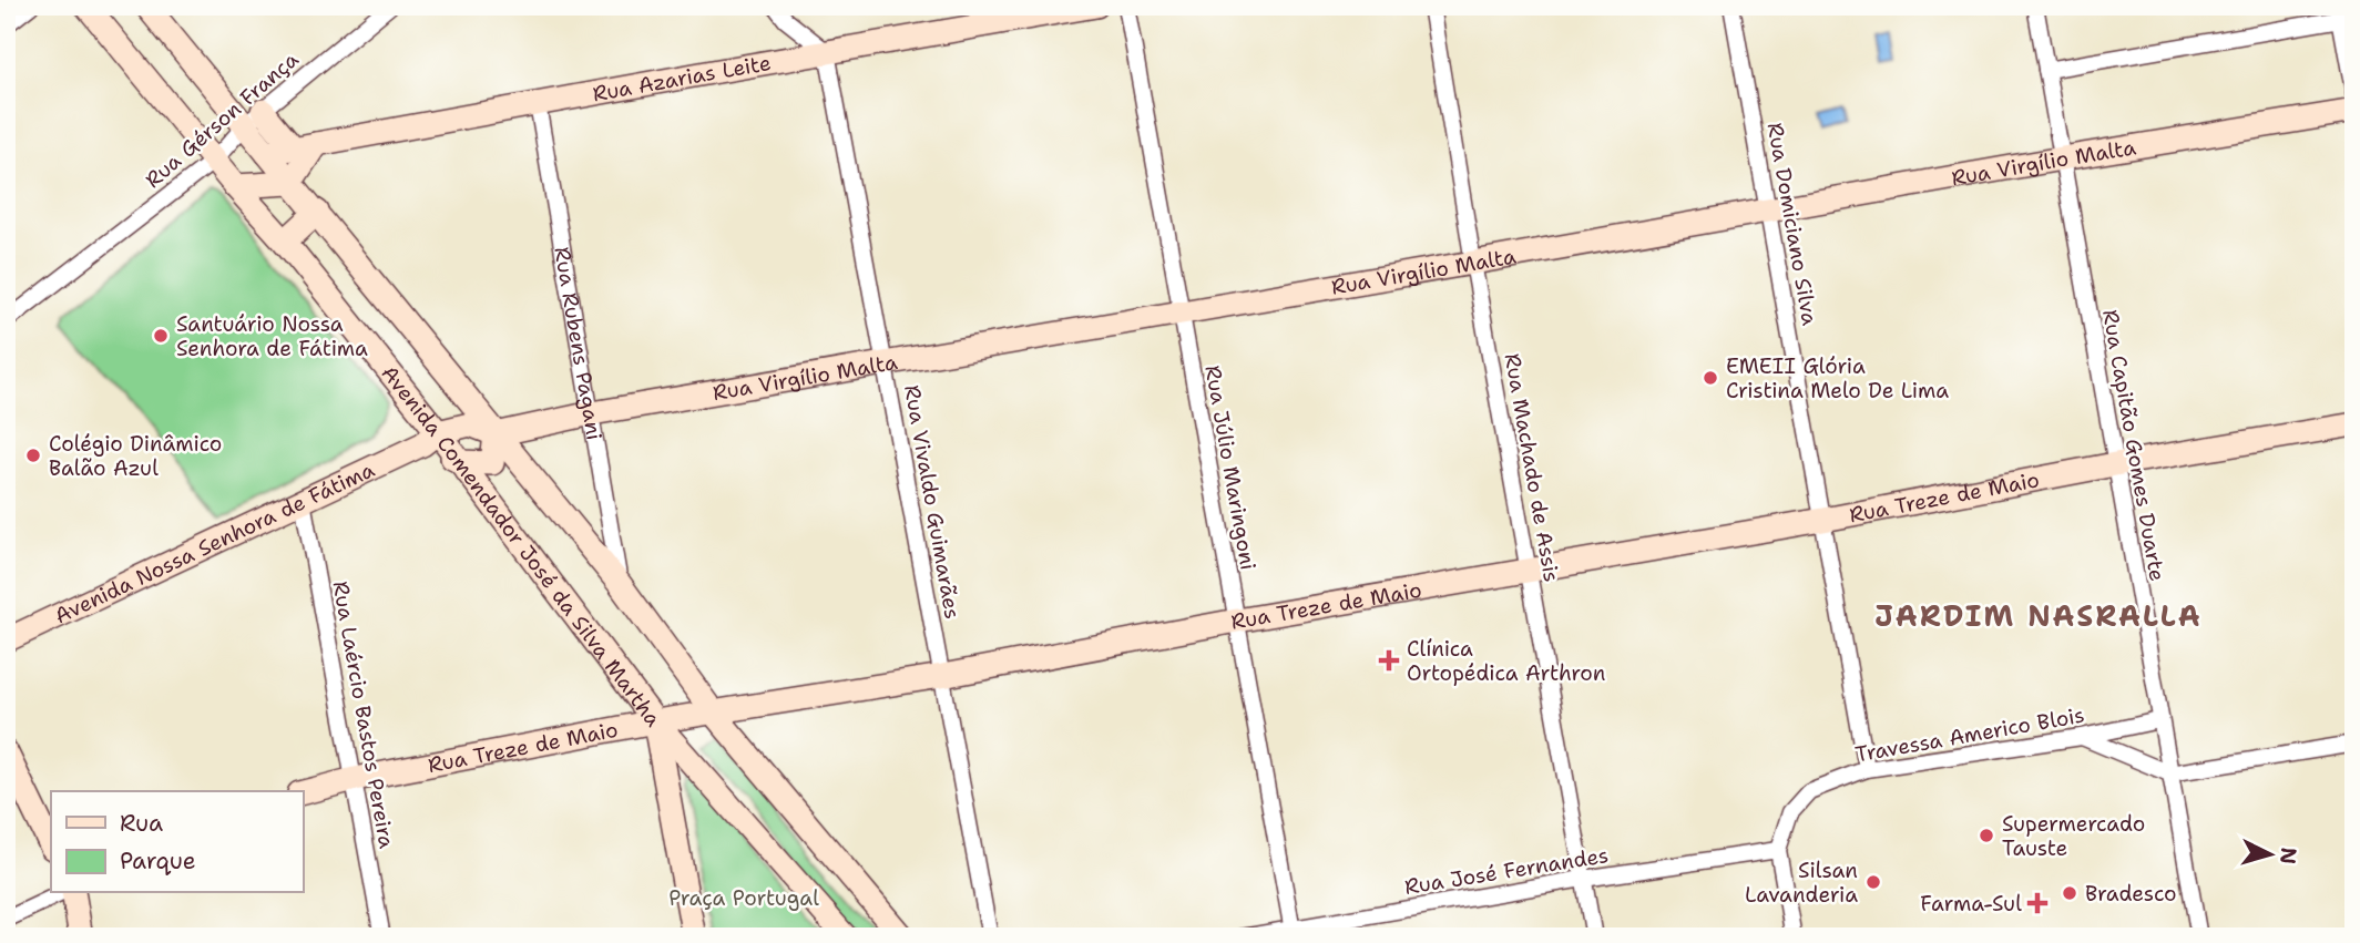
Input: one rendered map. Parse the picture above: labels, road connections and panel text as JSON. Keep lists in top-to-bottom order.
{
  "streets": {
    "street": [
      "Rua Azarias Leite",
      "Rua Gérson França",
      "Rua Virgílio Malta",
      "Rua Domiciano Silva",
      "Rua Rubens Pagani",
      "Rua Capitão Gomes Duarte",
      "Rua Júlio Maringoni",
      "Rua Machado de Assis",
      "Rua Treze de Maio",
      "Rua Vivaldo Guimarães",
      "Avenida Nossa Senhora de Fátima",
      "Avenida Comendador José da Silva Martha",
      "Rua Laércio Bastos Pereira",
      "Travessa Americo Blois",
      "Rua José Fernandes"
    ]
  },
  "crossings": [
    ["Rua Azarias Leite", "Rua Rubens Pagani"],
    ["Rua Azarias Leite", "Rua Vivaldo Guimarães"],
    ["Rua Azarias Leite", "Avenida Comendador José da Silva Martha"],
    ["Rua Gérson França", "Avenida Comendador José da Silva Martha"],
    ["Rua Virgílio Malta", "Rua Domiciano Silva"],
    ["Rua Virgílio Malta", "Rua Rubens Pagani"],
    ["Rua Virgílio Malta", "Rua Capitão Gomes Duarte"],
    ["Rua Virgílio Malta", "Rua Júlio Maringoni"],
    ["Rua Virgílio Malta", "Rua Machado de Assis"],
    ["Rua Virgílio Malta", "Rua Vivaldo Guimarães"],
    ["Rua Virgílio Malta", "Avenida Nossa Senhora de Fátima"],
    ["Rua Virgílio Malta", "Avenida Comendador José da Silva Martha"],
    ["Rua Domiciano Silva", "Rua Treze de Maio"],
    ["Rua Domiciano Silva", "Travessa Americo Blois"],
    ["Rua Rubens Pagani", "Avenida Comendador José da Silva Martha"],
    ["Rua Capitão Gomes Duarte", "Rua Treze de Maio"],
    ["Rua Capitão Gomes Duarte", "Travessa Americo Blois"],
    ["Rua Júlio Maringoni", "Rua Treze de Maio"],
    ["Rua Júlio Maringoni", "Rua José Fernandes"],
    ["Rua Machado de Assis", "Rua Treze de Maio"],
    ["Rua Machado de Assis", "Rua José Fernandes"],
    ["Rua Treze de Maio", "Rua Vivaldo Guimarães"],
    ["Rua Treze de Maio", "Avenida Comendador José da Silva Martha"],
    ["Rua Treze de Maio", "Rua Laércio Bastos Pereira"],
    ["Avenida Nossa Senhora de Fátima", "Avenida Comendador José da Silva Martha"],
    ["Avenida Nossa Senhora de Fátima", "Rua Laércio Bastos Pereira"],
    ["Travessa Americo Blois", "Rua José Fernandes"]
  ],
  "districts": ["JARDIM NASRALLA"],
  "parks": ["Praça Portugal"],
  "places": {
    "other": [
      "Santuário Nossa Senhora de Fátima",
      "EMEII Glória Cristina Melo De Lima",
      "Colégio Dinâmico Balão Azul",
      "Supermercado Tauste",
      "Silsan Lavanderia",
      "Bradesco"
    ],
    "health": ["Clínica Ortopédica Arthron", "Farma-Sul"]
  },
  "legend": ["Rua", "Parque"],
  "north": "right"
}
